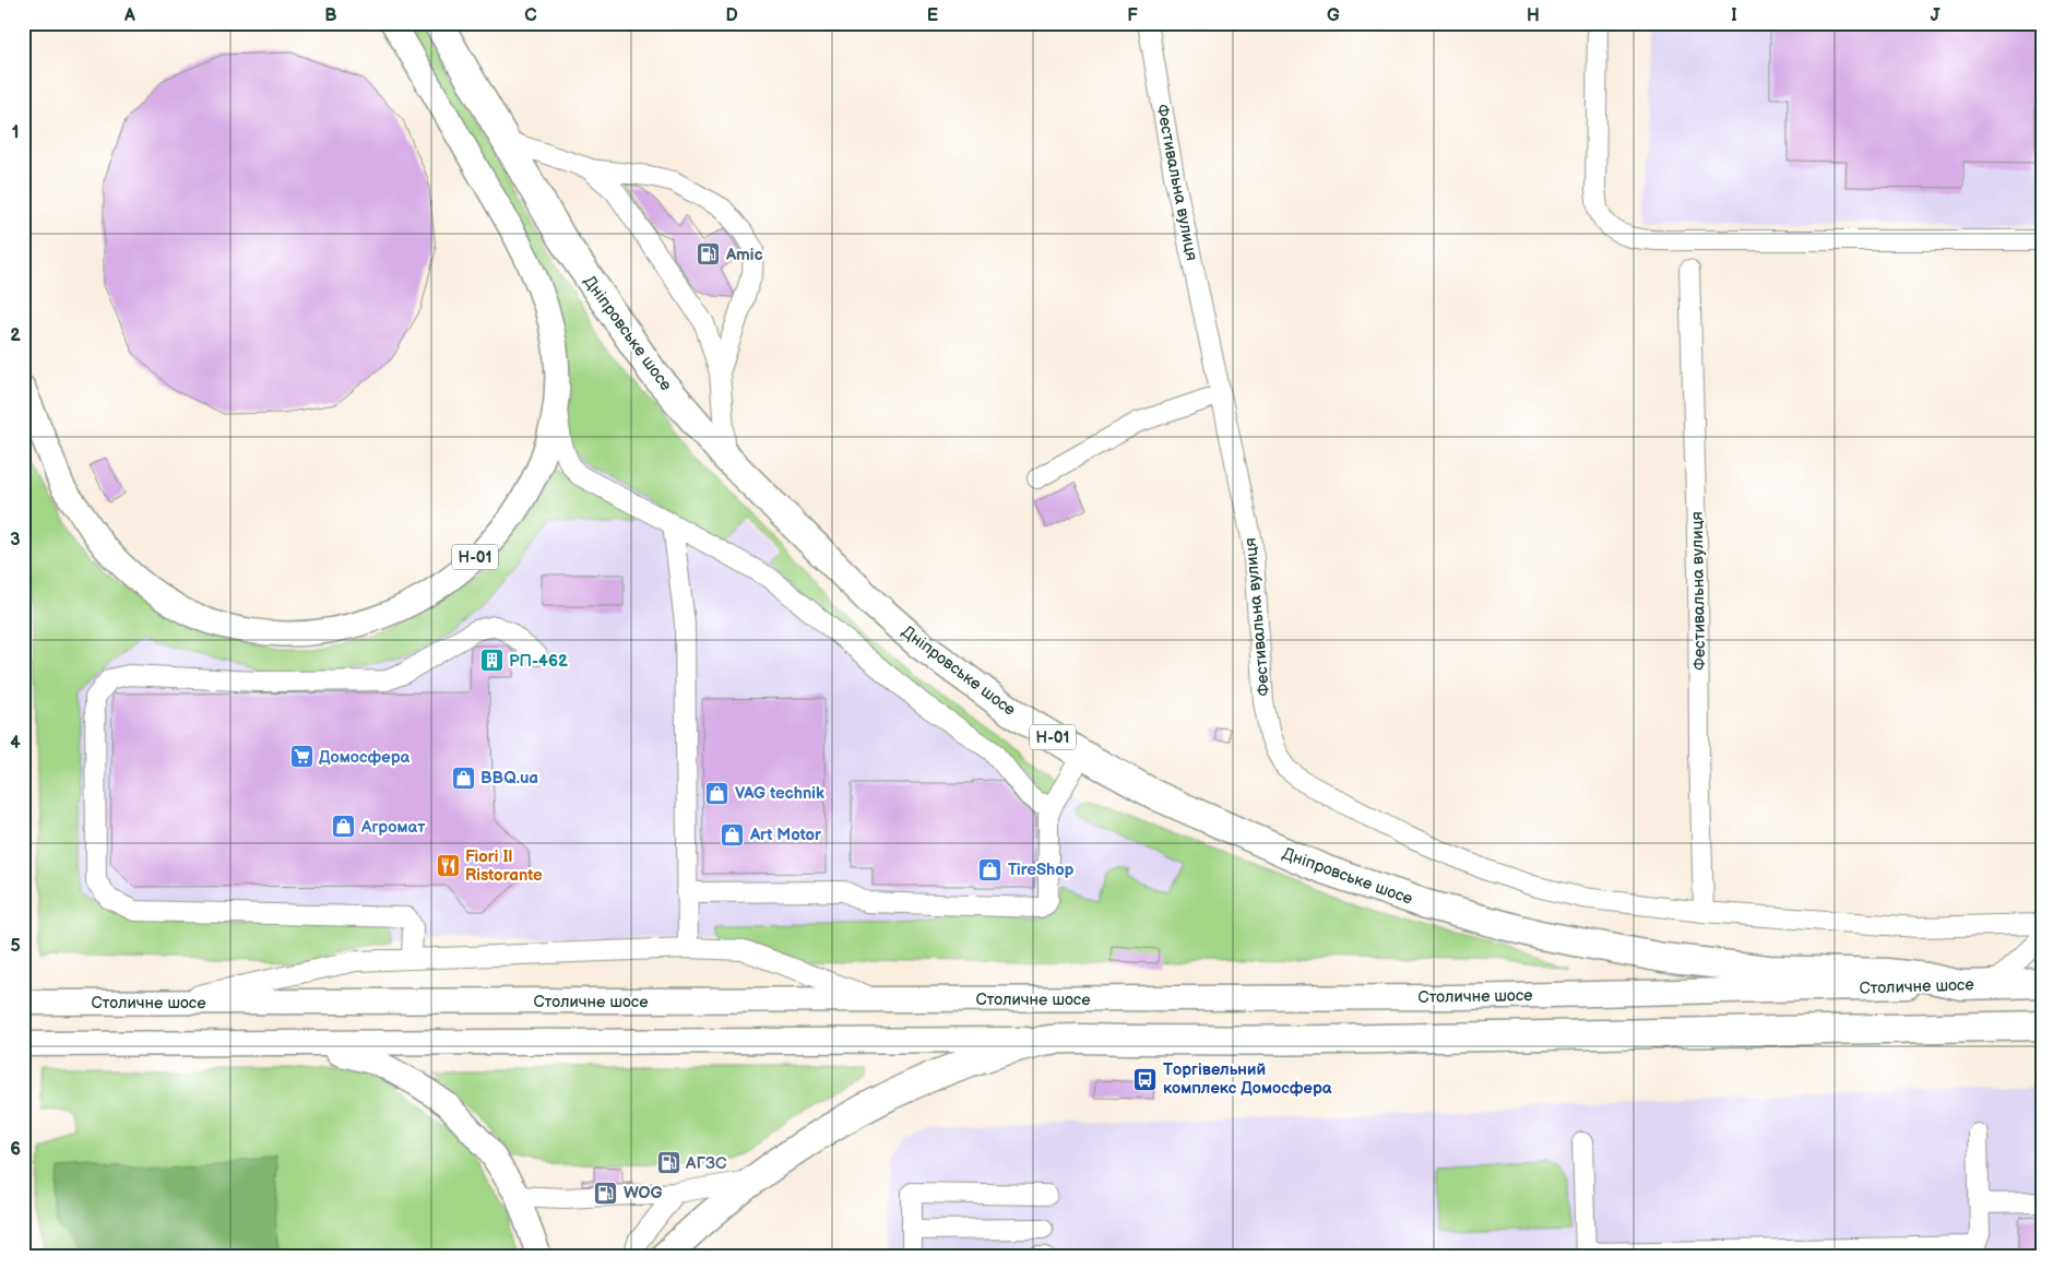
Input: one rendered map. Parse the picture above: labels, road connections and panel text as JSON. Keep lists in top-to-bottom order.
{
  "streets": {
    "highway": ["Дніпровське шосе", "Н-01", "Столичне шосе"],
    "street": ["Фестивальна вулиця"]
  },
  "crossings": [
    ["Дніпровське шосе", "Столичне шосе"]
  ],
  "places": {
    "fuel station": ["Amic", "АГЗС", "WOG"],
    "building": ["РП-462"],
    "supermarket": ["Домосфера"],
    "shop": [
      "BBQ.ua",
      "VAG technik",
      "Агромат",
      "Art Motor",
      "TireShop"
    ],
    "restaurant": ["Fiori Il Ristorante"],
    "bus stop": ["Торгівельний комплекс Домосфера"]
  },
  "grid": {
    "columns": [
      "A",
      "B",
      "C",
      "D",
      "E",
      "F",
      "G",
      "H",
      "I",
      "J"
    ],
    "rows": [
      "1",
      "2",
      "3",
      "4",
      "5",
      "6"
    ]
  }
}
